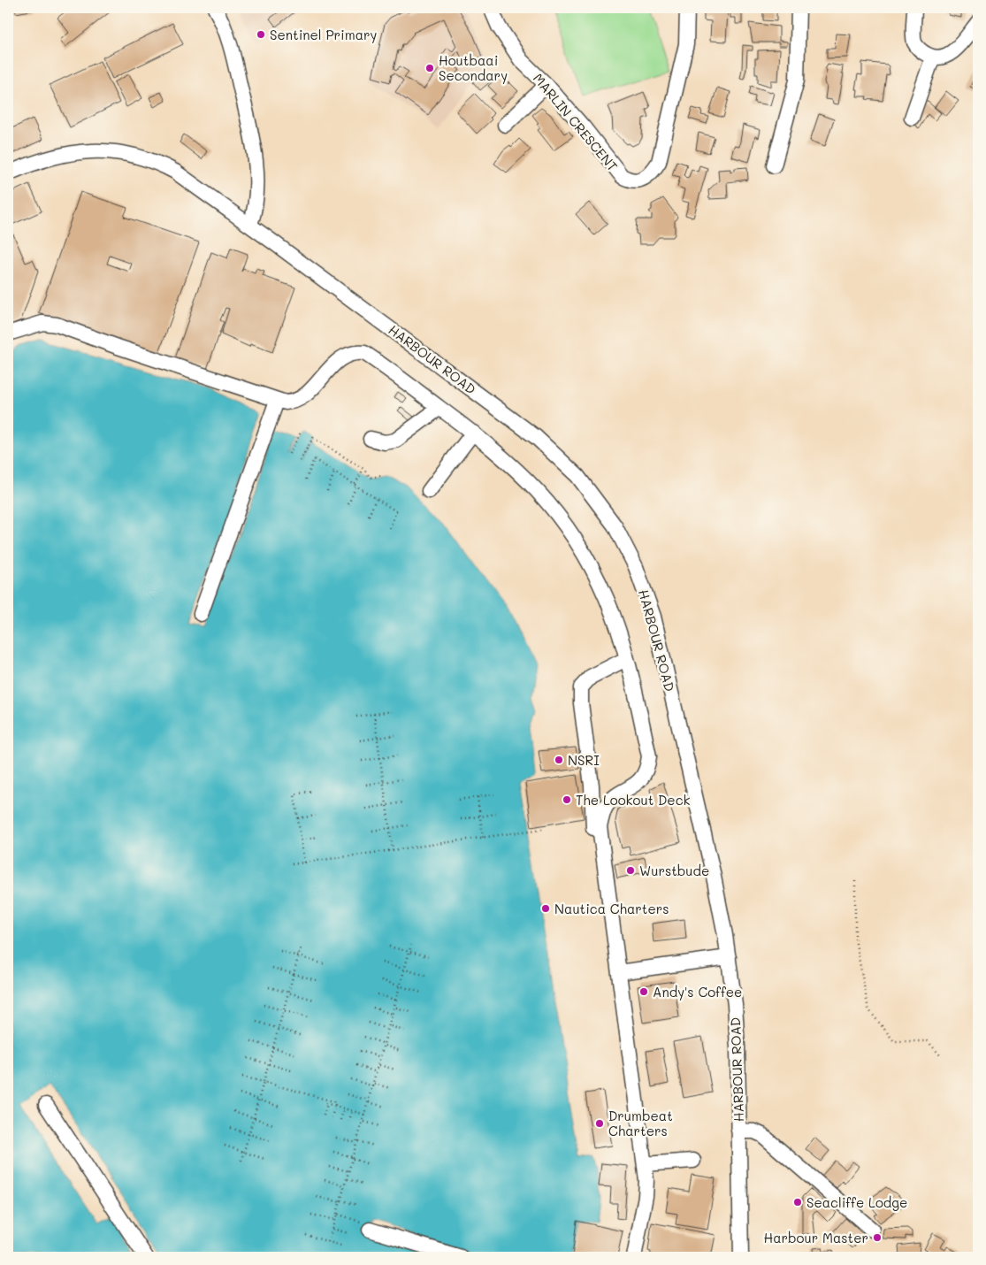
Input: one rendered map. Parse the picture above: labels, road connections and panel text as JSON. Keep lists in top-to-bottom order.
{
  "streets": {
    "street": ["MARLIN CRESCENT", "HARBOUR ROAD"]
  },
  "places": [
    "Sentinel Primary",
    "Houtbaai Secondary",
    "NSRI",
    "The Lookout Deck",
    "Wurstbude",
    "Nautica Charters",
    "Andy's Coffee",
    "Drumbeat Charters",
    "Seacliffe Lodge",
    "Harbour Master"
  ]
}
